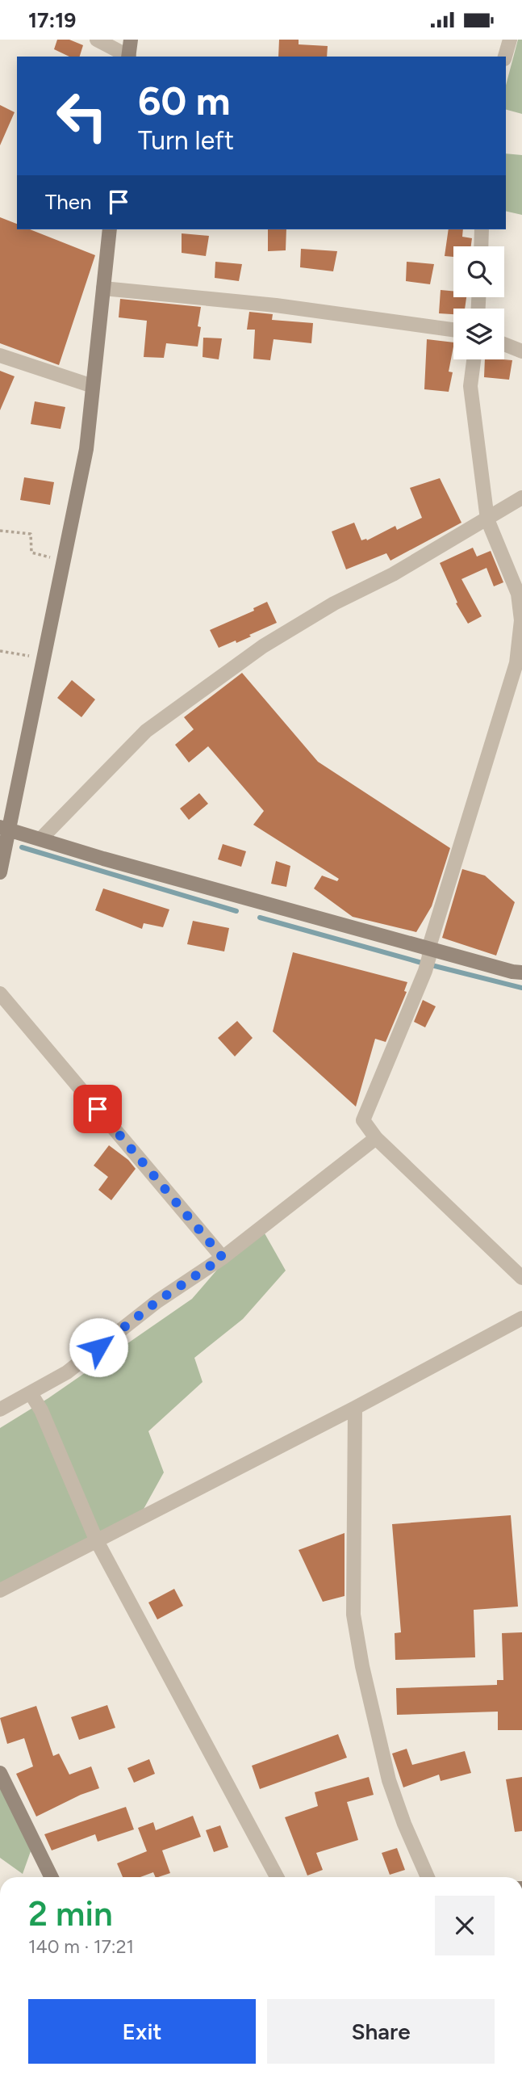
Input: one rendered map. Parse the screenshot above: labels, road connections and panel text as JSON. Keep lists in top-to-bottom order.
{
  "page": {
    "status": "17:19",
    "turn": ["60 m", "Turn left"],
    "then": "Then",
    "heading": ["2 min", "140 m · 17:21"],
    "buttons": ["Exit", "Share"]
  }
}
